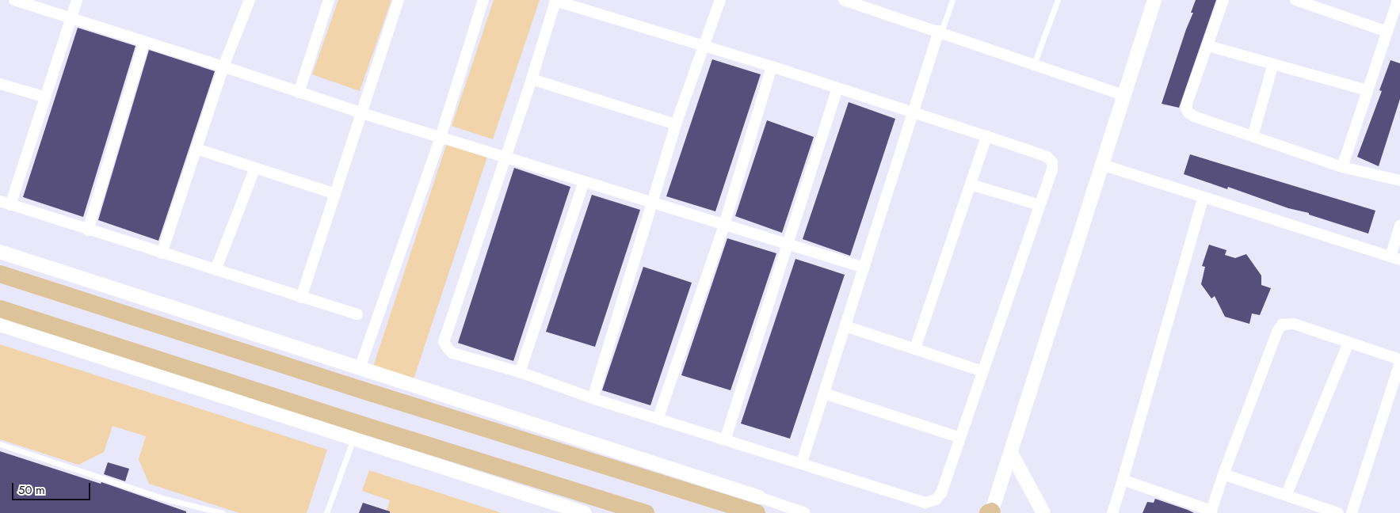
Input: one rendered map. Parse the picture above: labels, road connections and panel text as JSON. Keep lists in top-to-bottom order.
{
  "scale_bar": "50 m"
}
